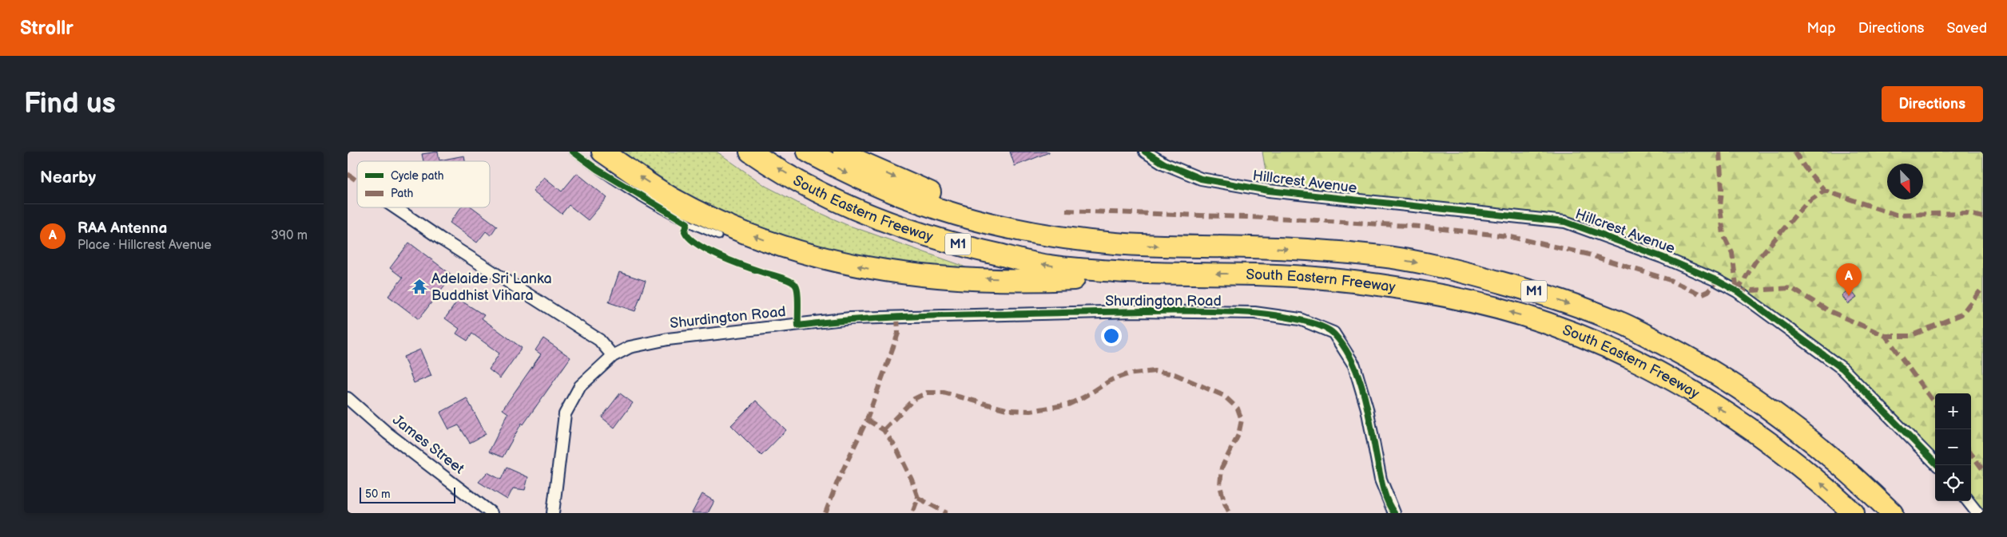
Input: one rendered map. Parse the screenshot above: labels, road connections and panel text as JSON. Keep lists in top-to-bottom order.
{
  "streets": {
    "highway": ["South Eastern Freeway", "M1"],
    "street": ["Hillcrest Avenue", "Shurdington Road", "James Street"]
  },
  "crossings": [
    ["South Eastern Freeway", "M1"]
  ],
  "places": {
    "temple": ["Adelaide Sri Lanka Buddhist Vihara"]
  },
  "legend": ["Cycle path", "Path"],
  "scale_bar": "50 m",
  "north": "bottom right",
  "page": {
    "header": "Strollr",
    "nav": ["Map", "Directions", "Saved"],
    "buttons": "Directions",
    "title": "Find us",
    "heading": "Nearby",
    "list": [
      {
        "mark": "A",
        "name": "RAA Antenna",
        "note": "Place · Hillcrest Avenue",
        "value": "390 m"
      }
    ],
    "pins": "A",
    "map_buttons": ["+", "−"],
    "scale": "50 m"
  }
}
